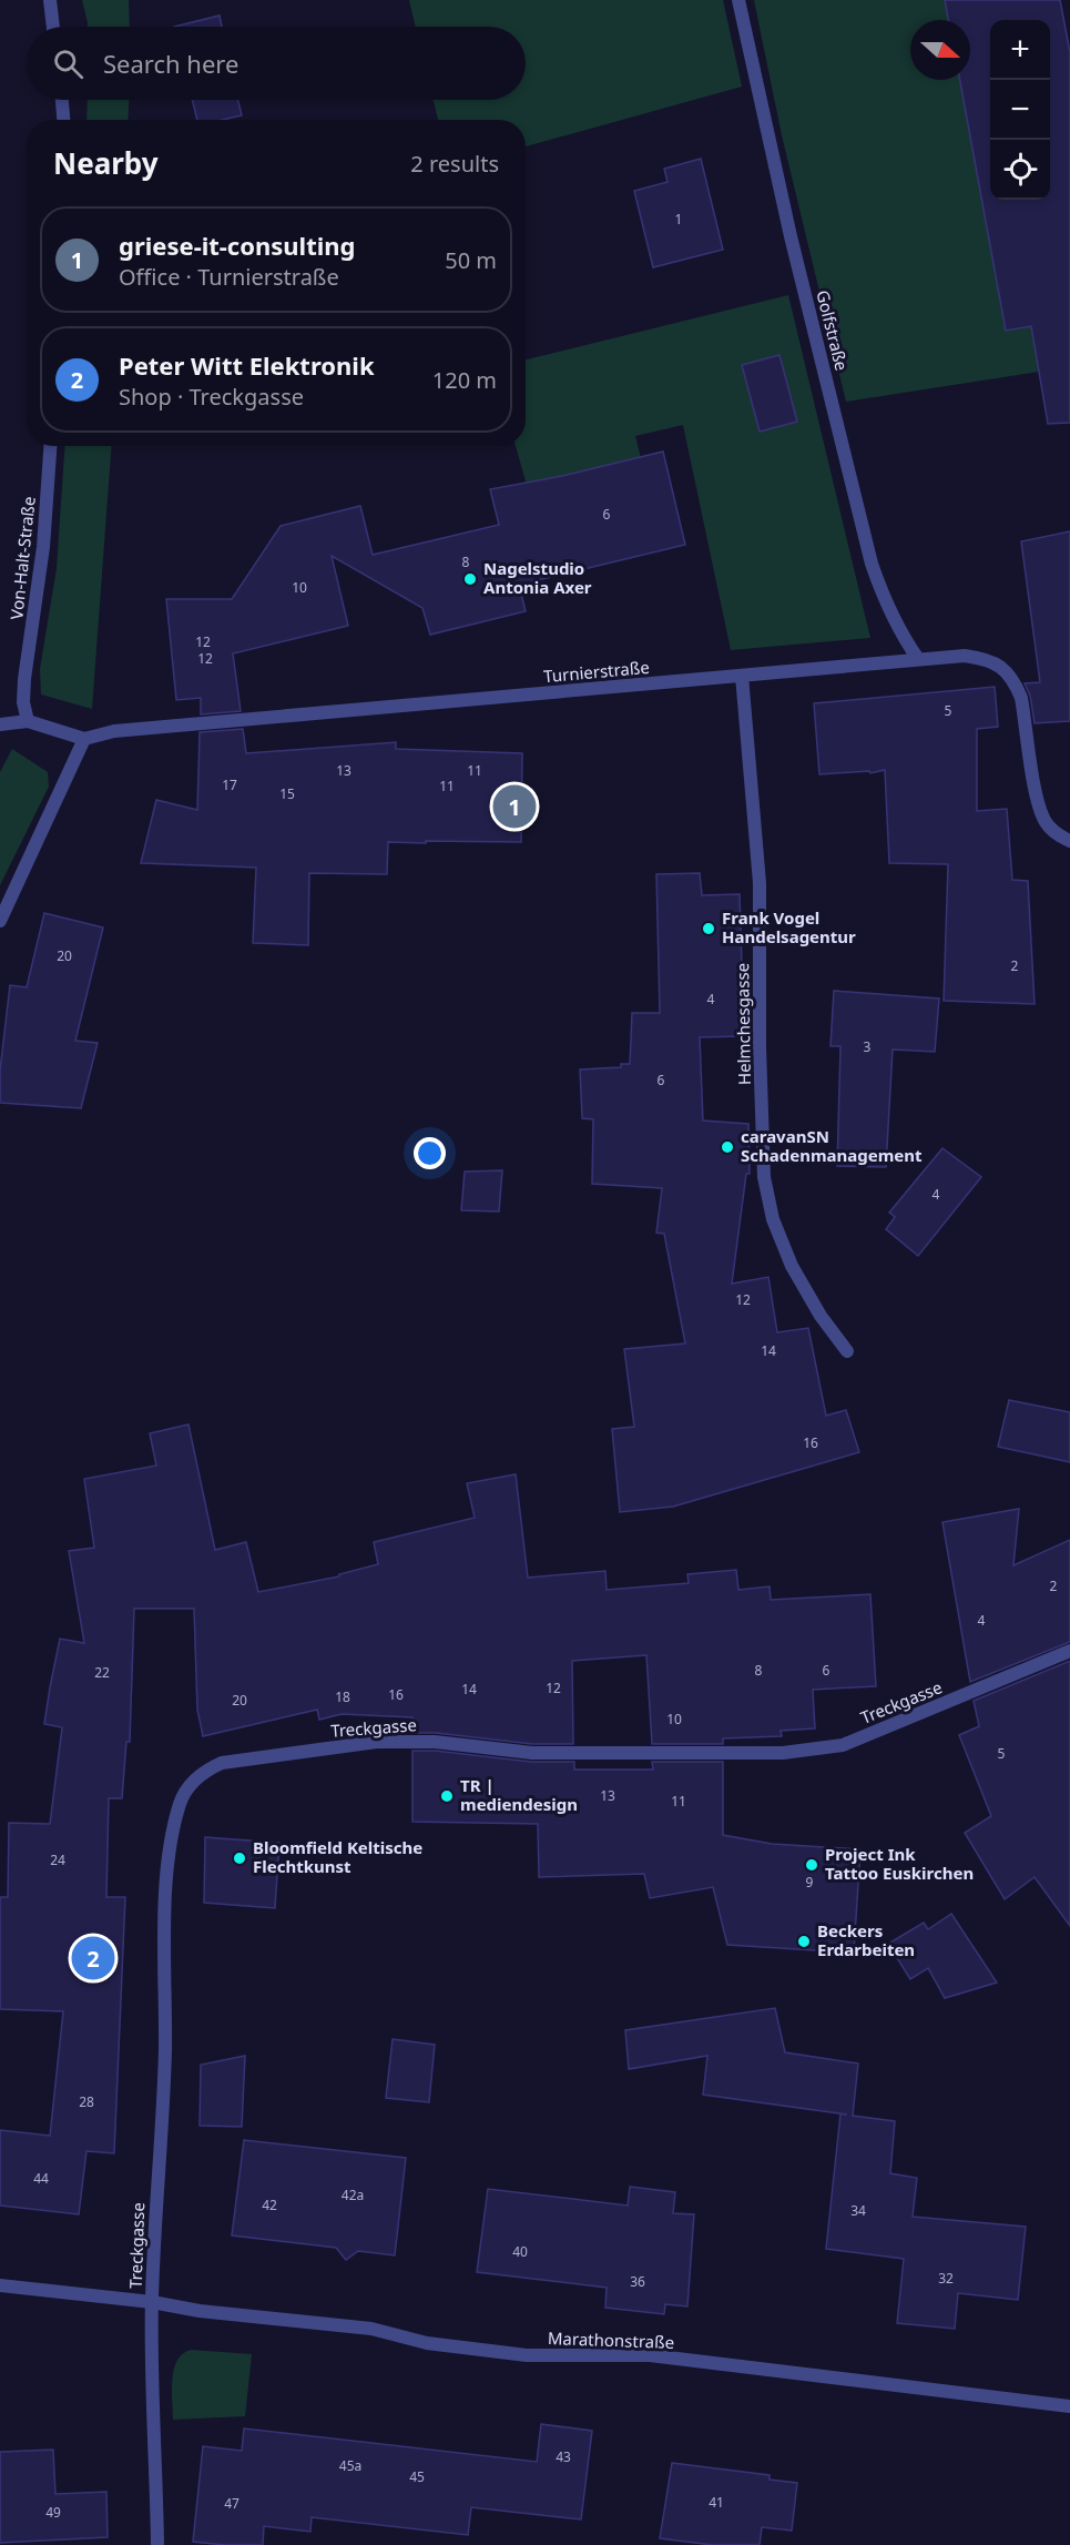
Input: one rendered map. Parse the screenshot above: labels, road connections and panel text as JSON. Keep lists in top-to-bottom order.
{
  "streets": {
    "street": [
      "Golfstraße",
      "Von-Halt-Straße",
      "Turnierstraße",
      "Helmchesgasse",
      "Treckgasse",
      "Marathonstraße"
    ]
  },
  "crossings": [
    ["Golfstraße", "Turnierstraße"],
    ["Turnierstraße", "Helmchesgasse"],
    ["Treckgasse", "Marathonstraße"]
  ],
  "places": [
    "Nagelstudio Antonia Axer",
    "Frank Vogel Handelsagentur",
    "caravanSN Schadenmanagement",
    "TR | mediendesign",
    "Bloomfield Keltische Flechtkunst",
    "Project Ink Tattoo Euskirchen",
    "Beckers Erdarbeiten"
  ],
  "house_numbers": [
    "1",
    "6",
    "8",
    "10",
    "12",
    "12",
    "5",
    "13",
    "11",
    "17",
    "11",
    "15",
    "20",
    "2",
    "4",
    "3",
    "6",
    "4",
    "12",
    "14",
    "16",
    "2",
    "4",
    "8",
    "6",
    "22",
    "12",
    "14",
    "16",
    "18",
    "20",
    "10",
    "5",
    "13",
    "11",
    "24",
    "9",
    "28",
    "44",
    "42a",
    "42",
    "34",
    "40",
    "32",
    "36",
    "43",
    "45a",
    "45",
    "41",
    "47",
    "49"
  ],
  "north": "right",
  "page": {
    "map_buttons": ["+", "−"],
    "search": "Search here",
    "heading": ["Nearby", "2 results"],
    "list": [
      {
        "mark": "1",
        "name": "griese-it-consulting",
        "note": "Office · Turnierstraße",
        "value": "50 m"
      },
      {
        "mark": "2",
        "name": "Peter Witt Elektronik",
        "note": "Shop · Treckgasse",
        "value": "120 m"
      }
    ],
    "pins": ["1", "2"]
  }
}
